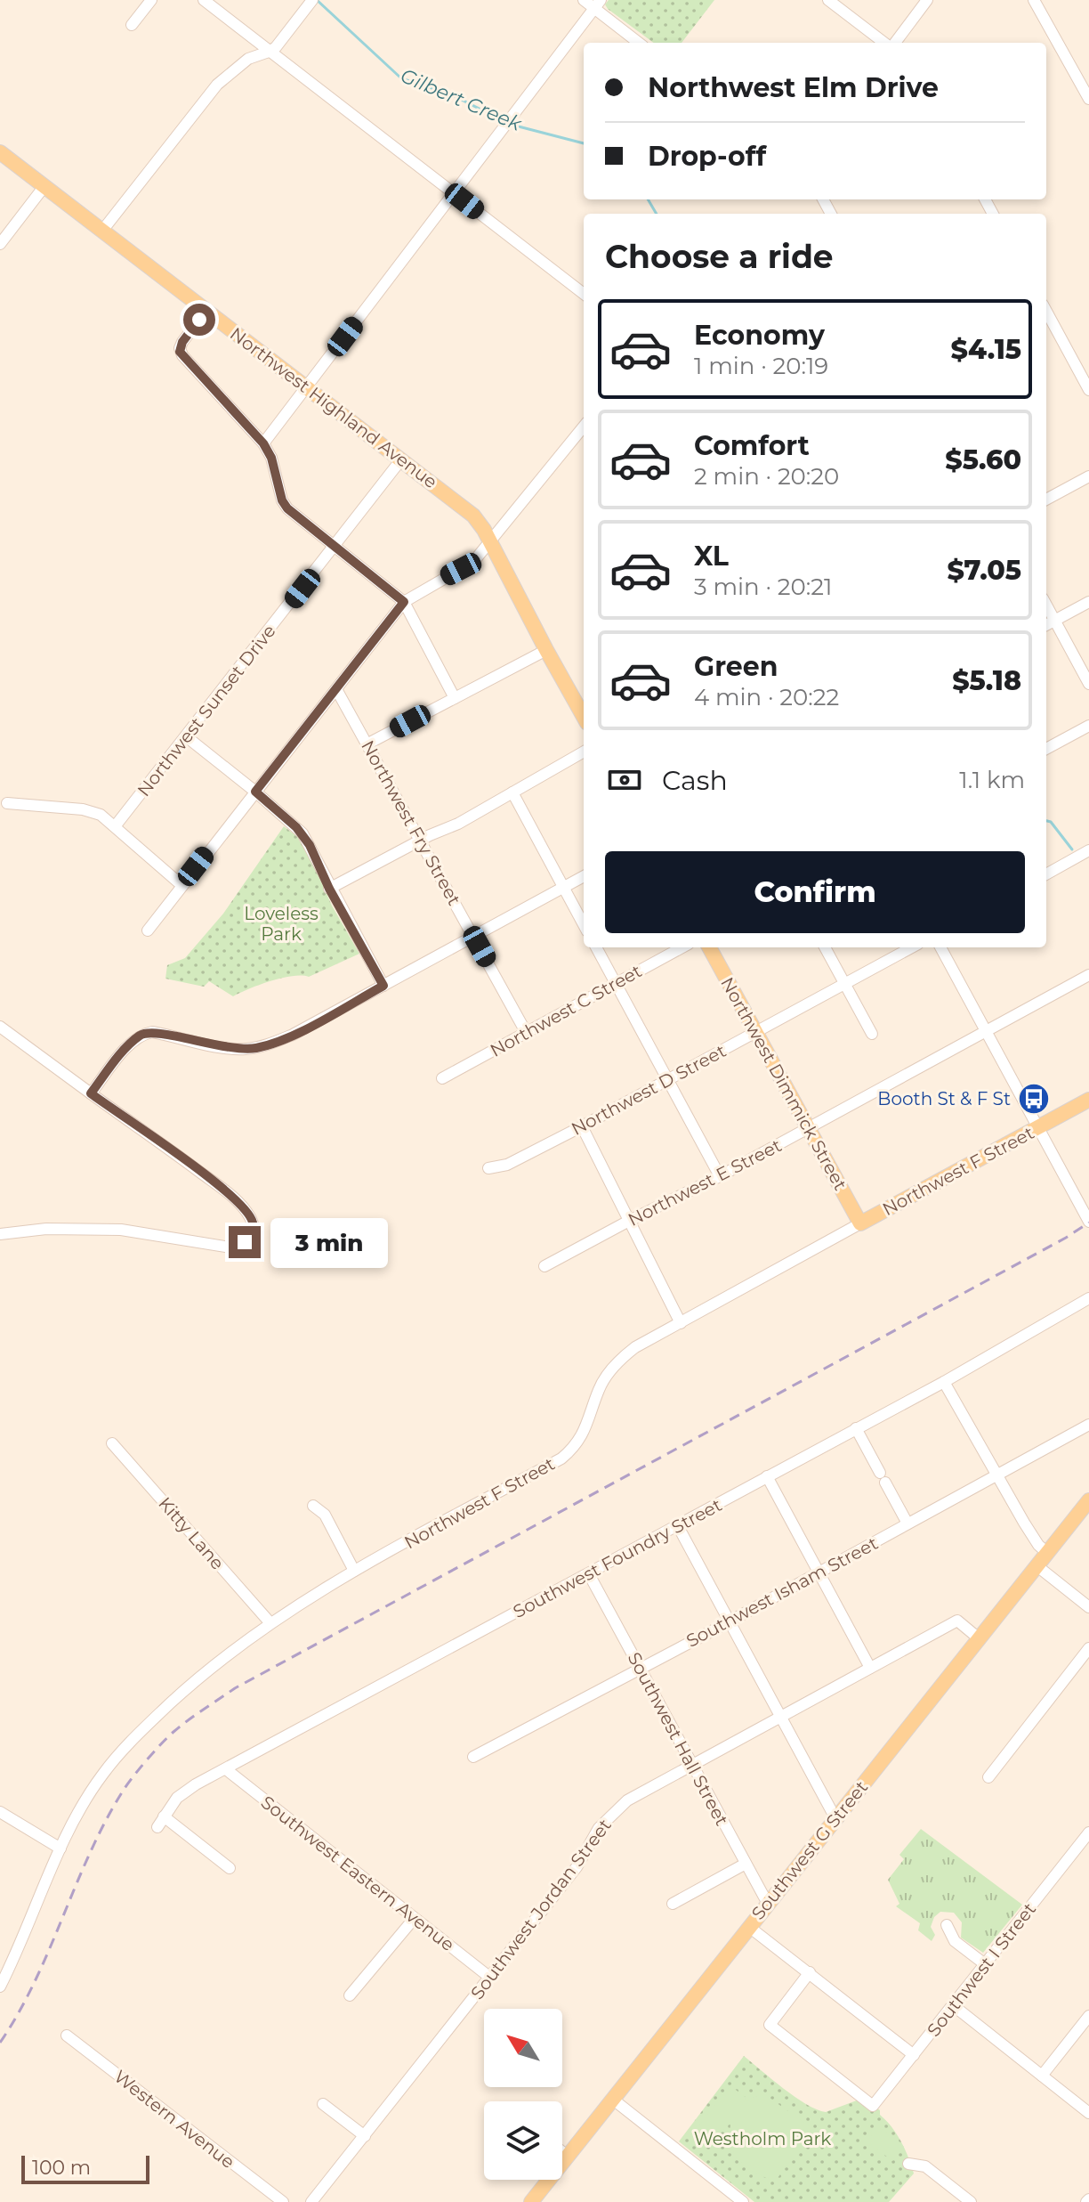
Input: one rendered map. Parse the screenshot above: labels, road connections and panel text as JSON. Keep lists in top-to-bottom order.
{
  "streets": {
    "main road": [
      "Northwest Highland Avenue",
      "Northwest Dimmick Street",
      "Northwest F Street",
      "Southwest G Street"
    ],
    "street": [
      "Northwest Sunset Drive",
      "Northwest Fry Street",
      "Northwest C Street",
      "Northwest D Street",
      "Northwest E Street",
      "Kitty Lane",
      "Southwest Foundry Street",
      "Southwest Isham Street",
      "Southwest Hall Street",
      "Southwest Eastern Avenue",
      "Southwest Jordan Street",
      "Southwest I Street",
      "Western Avenue"
    ]
  },
  "crossings": [
    ["Northwest Highland Avenue", "Northwest Sunset Drive"],
    ["Northwest Fry Street", "Northwest C Street"],
    ["Northwest Dimmick Street", "Northwest D Street"],
    ["Northwest Dimmick Street", "Northwest F Street"],
    ["Northwest Dimmick Street", "Northwest E Street"],
    ["Northwest F Street", "Kitty Lane"],
    ["Southwest Foundry Street", "Southwest Hall Street"],
    ["Southwest Foundry Street", "Southwest Eastern Avenue"],
    ["Southwest Isham Street", "Southwest Hall Street"],
    ["Southwest Hall Street", "Southwest G Street"],
    ["Southwest Hall Street", "Southwest Jordan Street"],
    ["Southwest G Street", "Southwest Jordan Street"],
    ["Southwest Eastern Avenue", "Southwest Jordan Street"]
  ],
  "water": ["Gilbert Creek"],
  "parks": ["Loveless Park", "Westholm Park"],
  "places": {
    "bus stop": ["Booth St & F St"]
  },
  "scale_bar": "100 m",
  "north": "top left",
  "page": {
    "banner": ["Northwest Elm Drive", "Drop-off"],
    "heading": "Choose a ride",
    "list": [
      {
        "name": "Economy",
        "note": "1 min · 20:19",
        "value": "$4.15"
      },
      {
        "name": "Comfort",
        "note": "2 min · 20:20",
        "value": "$5.60"
      },
      {
        "name": "XL",
        "note": "3 min · 20:21",
        "value": "$7.05"
      },
      {
        "name": "Green",
        "note": "4 min · 20:22",
        "value": "$5.18"
      }
    ],
    "pay": ["Cash", "1.1 km"],
    "buttons": "Confirm",
    "bubble": "3 min",
    "scale": "100 m"
  }
}
